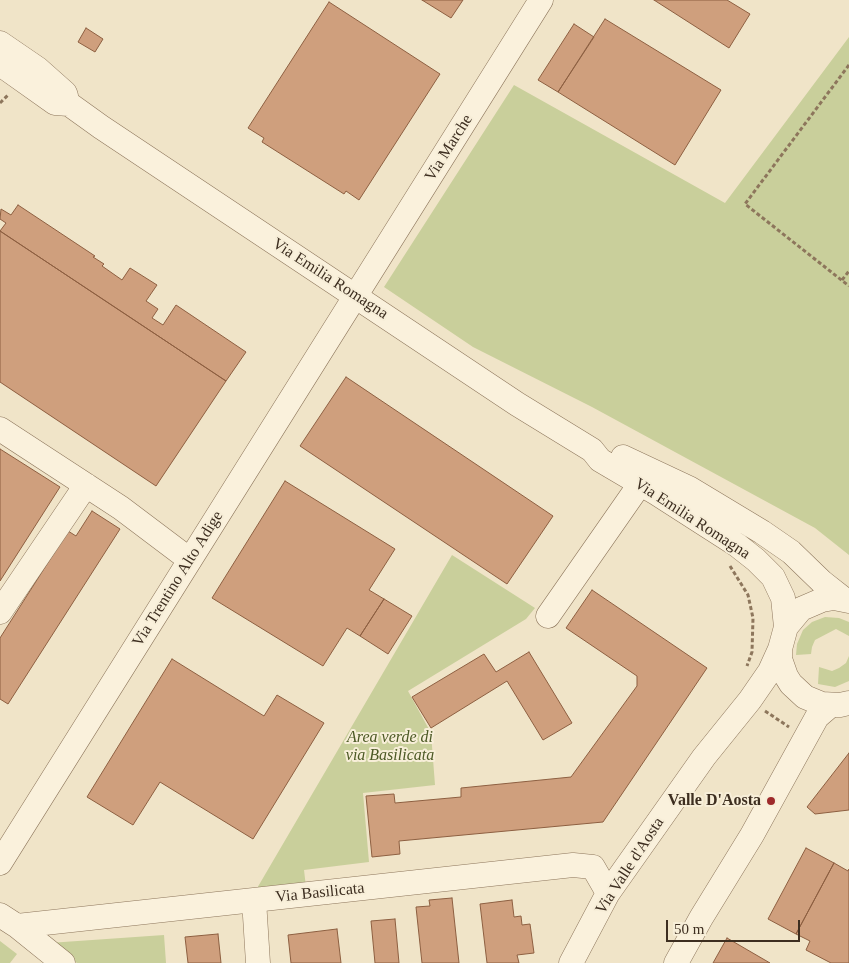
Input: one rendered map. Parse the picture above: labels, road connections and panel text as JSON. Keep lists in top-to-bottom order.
{
  "streets": {
    "street": [
      "Via Marche",
      "Via Emilia Romagna",
      "Via Trentino Alto Adige",
      "Via Valle d'Aosta",
      "Via Basilicata"
    ]
  },
  "crossings": [
    ["Via Marche", "Via Emilia Romagna"],
    ["Via Marche", "Via Trentino Alto Adige"],
    ["Via Emilia Romagna", "Via Trentino Alto Adige"],
    ["Via Emilia Romagna", "Via Valle d'Aosta"],
    ["Via Valle d'Aosta", "Via Basilicata"]
  ],
  "parks": ["Area verde di via Basilicata"],
  "places": ["Valle D'Aosta"],
  "scale_bar": "50 m"
}
